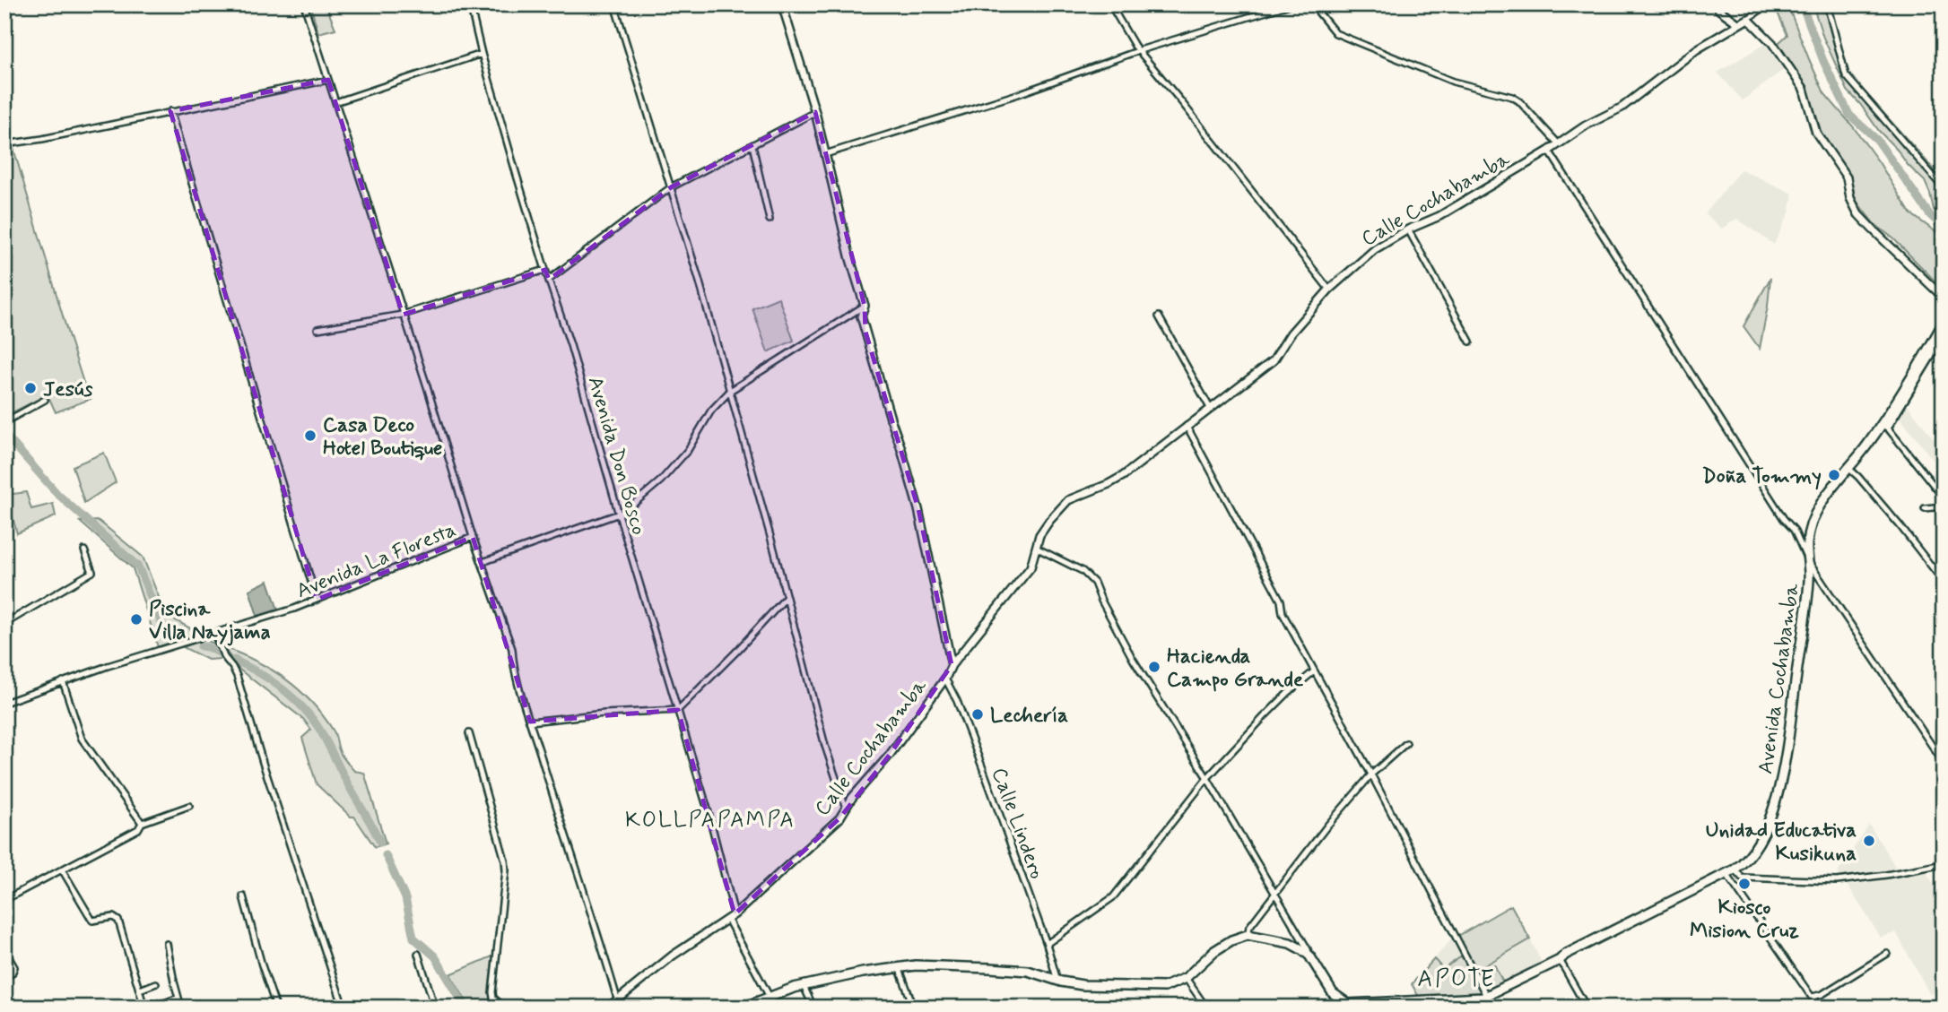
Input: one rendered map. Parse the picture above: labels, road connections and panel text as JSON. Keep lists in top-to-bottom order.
{
  "streets": {
    "main road": ["Avenida Cochabamba"],
    "street": [
      "Calle Cochabamba",
      "Avenida Don Bosco",
      "Avenida La Floresta",
      "Calle Lindero"
    ]
  },
  "crossings": [
    ["Calle Cochabamba", "Avenida Don Bosco"],
    ["Calle Cochabamba", "Calle Lindero"]
  ],
  "districts": ["KOLLPAPAMPA", "APOTE"],
  "places": [
    "Jesús",
    "Casa Deco Hotel Boutique",
    "Doña Tommy",
    "Piscina Villa Nayjama",
    "Hacienda Campo Grande",
    "Lechería",
    "Unidad Educativa Kusikuna",
    "Kiosco Mision Cruz"
  ]
}
